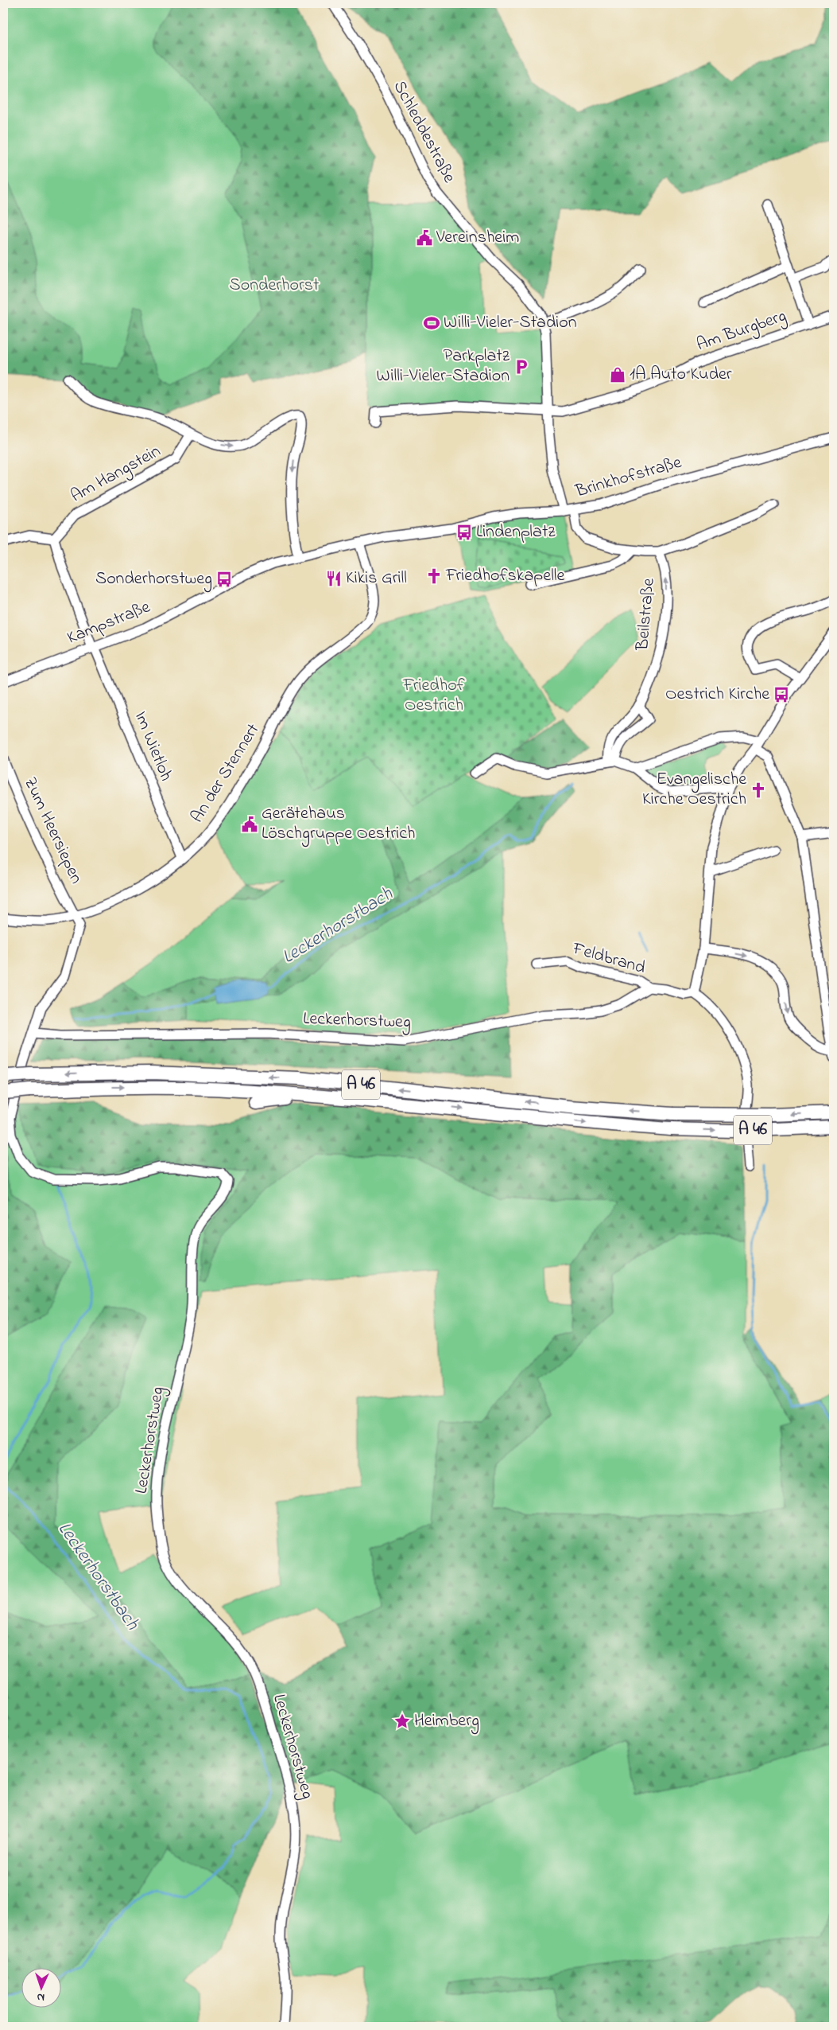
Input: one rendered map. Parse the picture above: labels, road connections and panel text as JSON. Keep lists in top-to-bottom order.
{
  "streets": {
    "highway": ["A 46"],
    "street": [
      "Schleddestraße",
      "Am Burgberg",
      "Am Hangstein",
      "Brinkhofstraße",
      "Beilstraße",
      "Kampstraße",
      "Im Wietloh",
      "An der Stennert",
      "Zum Heersiepen",
      "Feldbrand",
      "Leckerhorstweg"
    ]
  },
  "crossings": [
    ["Schleddestraße", "Am Burgberg"],
    ["Schleddestraße", "Brinkhofstraße"],
    ["Brinkhofstraße", "Beilstraße"],
    ["Brinkhofstraße", "Kampstraße"],
    ["Brinkhofstraße", "An der Stennert"],
    ["Kampstraße", "Im Wietloh"],
    ["Kampstraße", "An der Stennert"],
    ["Im Wietloh", "An der Stennert"],
    ["An der Stennert", "Zum Heersiepen"],
    ["An der Stennert", "Leckerhorstweg"],
    ["Zum Heersiepen", "Leckerhorstweg"],
    ["Feldbrand", "Leckerhorstweg"]
  ],
  "water": ["Leckerhorstbach"],
  "parks": ["Sonderhorst", "Friedhof Oestrich"],
  "places": {
    "public building": ["Vereinsheim", "Gerätehaus Löschgruppe Oestrich"],
    "sports": ["Willi-Vieler-Stadion"],
    "parking": ["Parkplatz Willi-Vieler-Stadion"],
    "shop": ["1A Auto Kuder"],
    "bus stop": ["Lindenplatz", "Sonderhorstweg", "Oestrich Kirche"],
    "church": ["Friedhofskapelle", "Evangelische Kirche Oestrich"],
    "restaurant": ["Kikis Grill"],
    "place": ["Heimberg"]
  },
  "north": "bottom"
}
